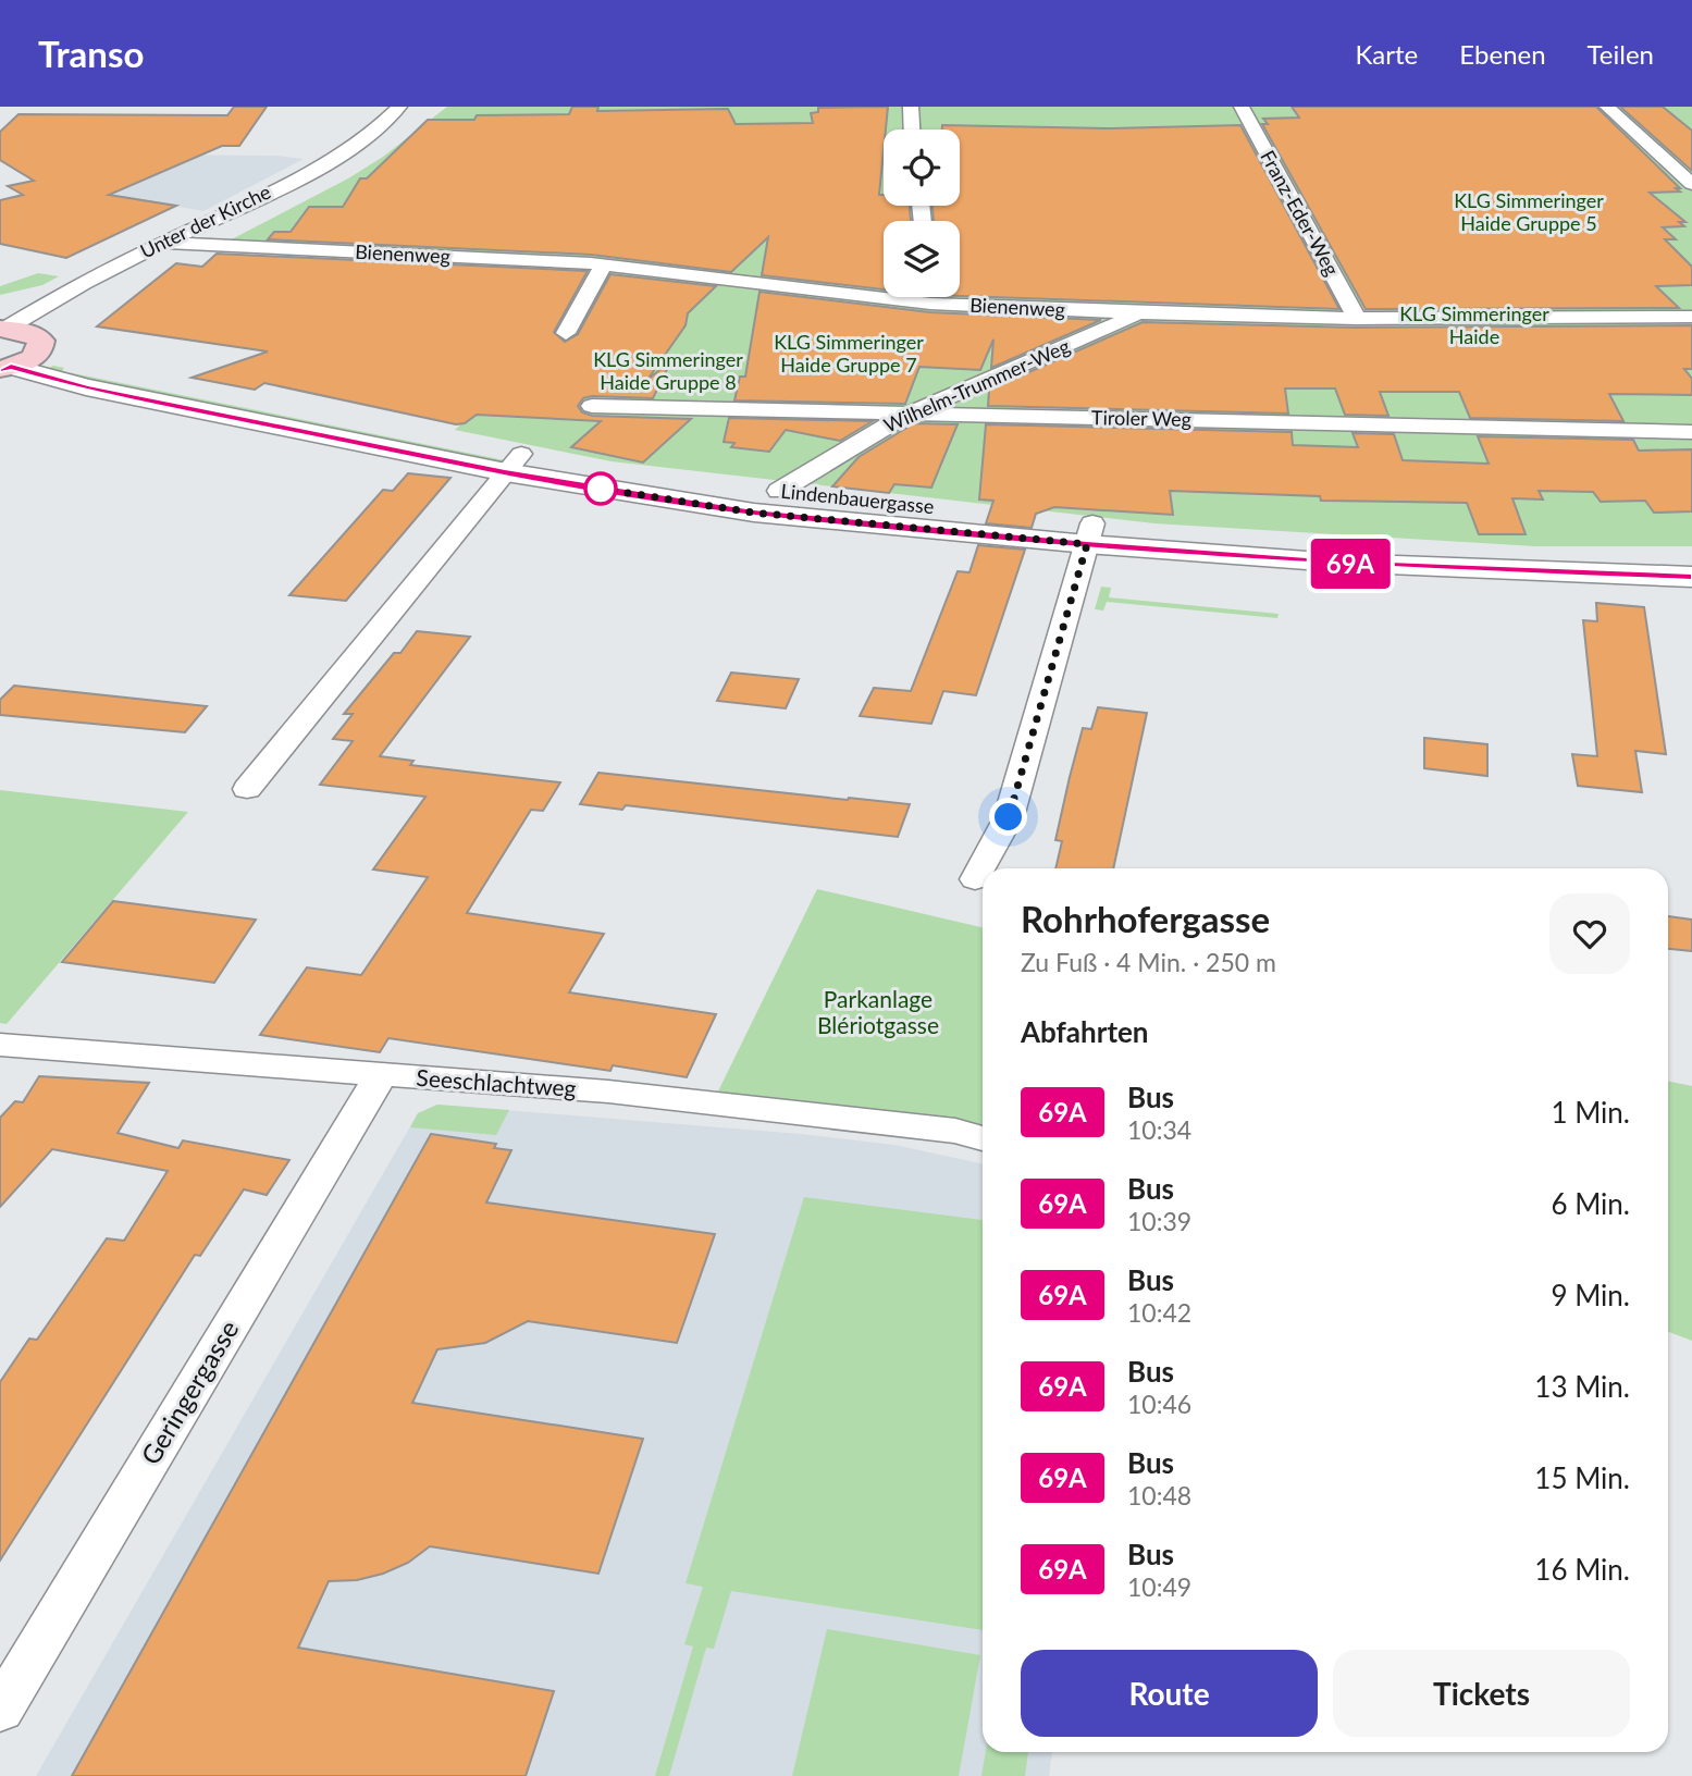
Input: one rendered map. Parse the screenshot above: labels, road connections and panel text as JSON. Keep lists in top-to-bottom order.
{
  "streets": {
    "street": [
      "Franz-Eder-Weg",
      "Unter der Kirche",
      "Bienenweg",
      "Wilhelm-Trummer-Weg",
      "Tiroler Weg",
      "Lindenbauergasse",
      "Seeschlachtweg",
      "Geringergasse"
    ]
  },
  "crossings": [
    ["Franz-Eder-Weg", "Bienenweg"],
    ["Unter der Kirche", "Bienenweg"],
    ["Unter der Kirche", "Lindenbauergasse"],
    ["Bienenweg", "Wilhelm-Trummer-Weg"],
    ["Wilhelm-Trummer-Weg", "Tiroler Weg"],
    ["Wilhelm-Trummer-Weg", "Lindenbauergasse"],
    ["Seeschlachtweg", "Geringergasse"]
  ],
  "parks": [
    "KLG Simmeringer Haide Gruppe 5",
    "KLG Simmeringer Haide",
    "KLG Simmeringer Haide Gruppe 7",
    "KLG Simmeringer Haide Gruppe 8",
    "Parkanlage Blériotgasse"
  ],
  "lines": ["bus line 69A"],
  "page": {
    "header": "Transo",
    "nav": ["Karte", "Ebenen", "Teilen"],
    "on_map": "69A",
    "heading": [
      ["Rohrhofergasse", "Zu Fuß · 4 Min. · 250 m"],
      "Abfahrten"
    ],
    "list": [
      {
        "mark": "69A",
        "name": "Bus",
        "note": "10:34",
        "value": "1 Min."
      },
      {
        "mark": "69A",
        "name": "Bus",
        "note": "10:39",
        "value": "6 Min."
      },
      {
        "mark": "69A",
        "name": "Bus",
        "note": "10:42",
        "value": "9 Min."
      },
      {
        "mark": "69A",
        "name": "Bus",
        "note": "10:46",
        "value": "13 Min."
      },
      {
        "mark": "69A",
        "name": "Bus",
        "note": "10:48",
        "value": "15 Min."
      },
      {
        "mark": "69A",
        "name": "Bus",
        "note": "10:49",
        "value": "16 Min."
      }
    ],
    "buttons": ["Route", "Tickets"]
  }
}
